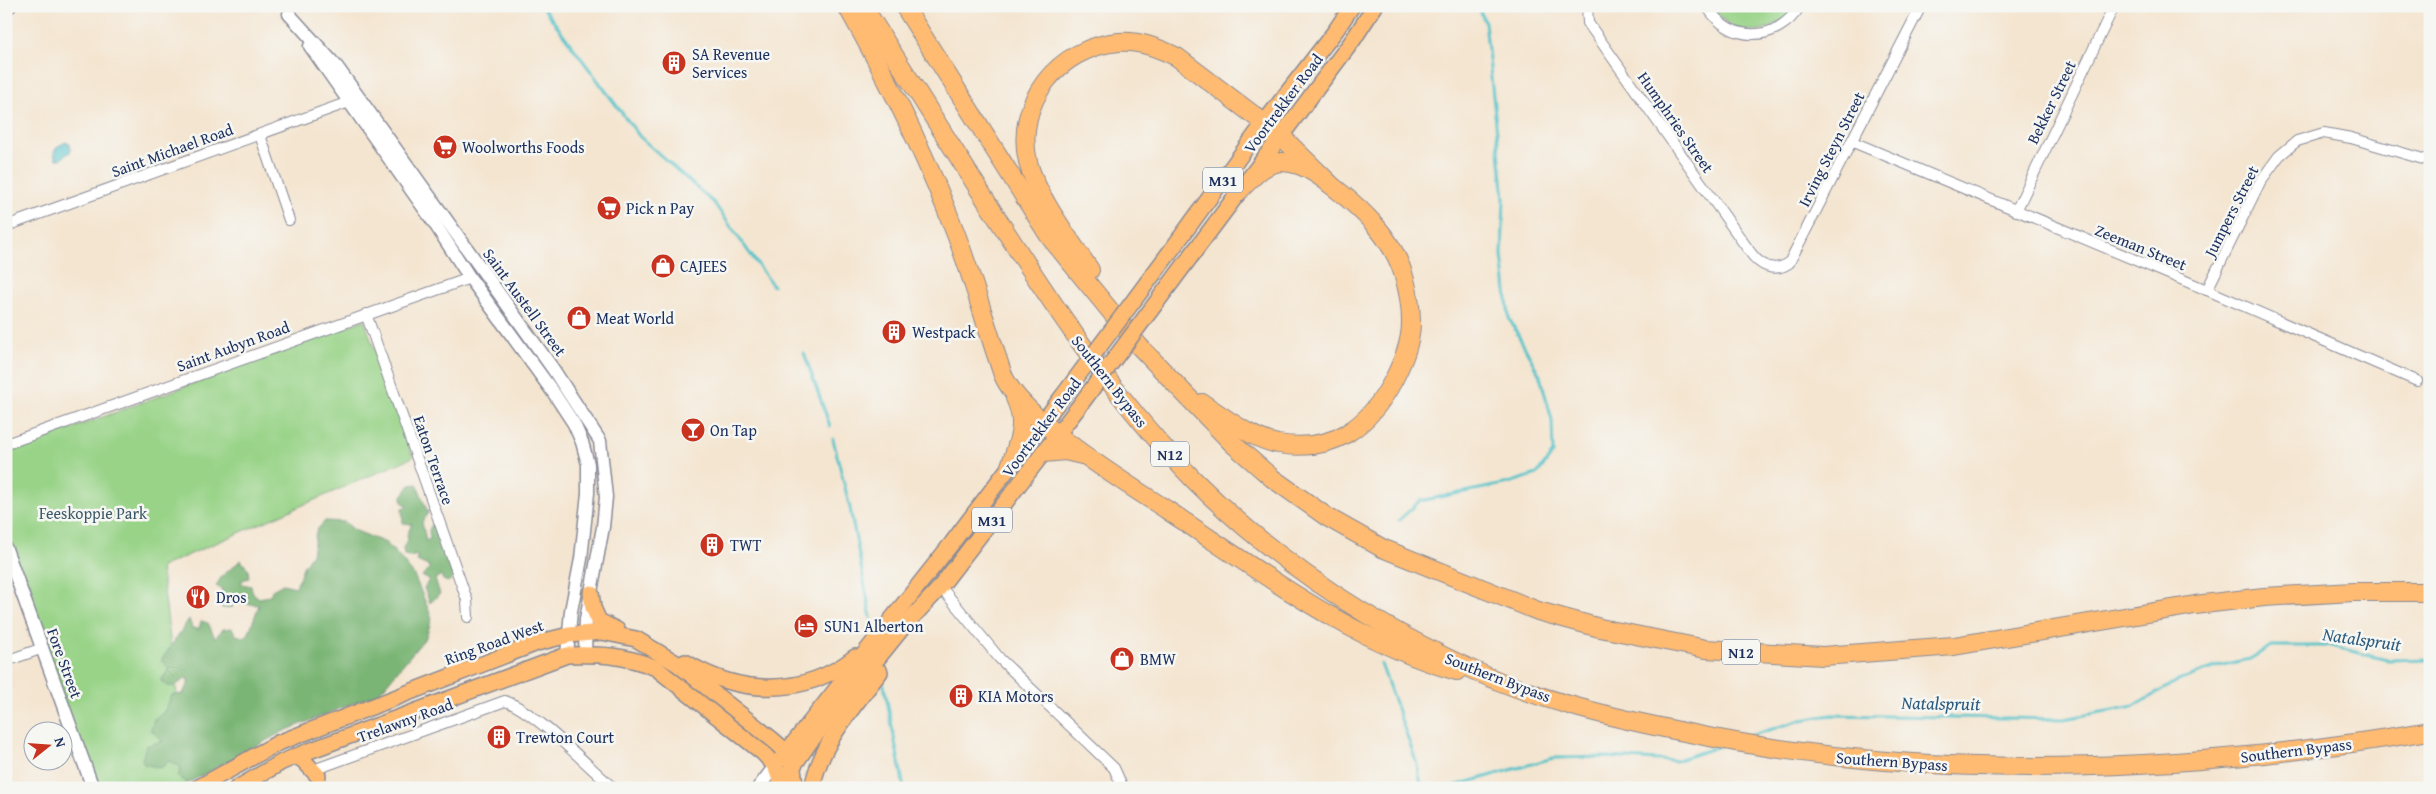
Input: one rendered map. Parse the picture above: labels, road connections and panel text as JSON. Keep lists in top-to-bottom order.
{
  "streets": {
    "highway": ["Southern Bypass", "N12"],
    "main road": ["Voortrekker Road", "M31", "Ring Road West"],
    "street": [
      "Bekker Street",
      "Humphries Street",
      "Irving Steyn Street",
      "Saint Michael Road",
      "Jumpers Street",
      "Zeeman Street",
      "Saint Austell Street",
      "Saint Aubyn Road",
      "Eaton Terrace",
      "Fore Street",
      "Trelawny Road"
    ]
  },
  "crossings": [
    ["Bekker Street", "Zeeman Street"],
    ["Voortrekker Road", "Ring Road West"],
    ["Humphries Street", "Irving Steyn Street"],
    ["Irving Steyn Street", "Zeeman Street"],
    ["Saint Michael Road", "Saint Austell Street"],
    ["Jumpers Street", "Zeeman Street"],
    ["Saint Austell Street", "Saint Aubyn Road"],
    ["Saint Austell Street", "Ring Road West"],
    ["Saint Aubyn Road", "Eaton Terrace"]
  ],
  "water": ["Natalspruit"],
  "parks": ["Feeskoppie Park"],
  "places": {
    "building": [
      "SA Revenue Services",
      "Westpack",
      "TWT",
      "KIA Motors",
      "Trewton Court"
    ],
    "supermarket": ["Woolworths Foods", "Pick n Pay"],
    "shop": ["CAJEES", "Meat World", "BMW"],
    "bar": ["On Tap"],
    "restaurant": ["Dros"],
    "hotel": ["SUN1 Alberton"]
  },
  "north": "right"
}
